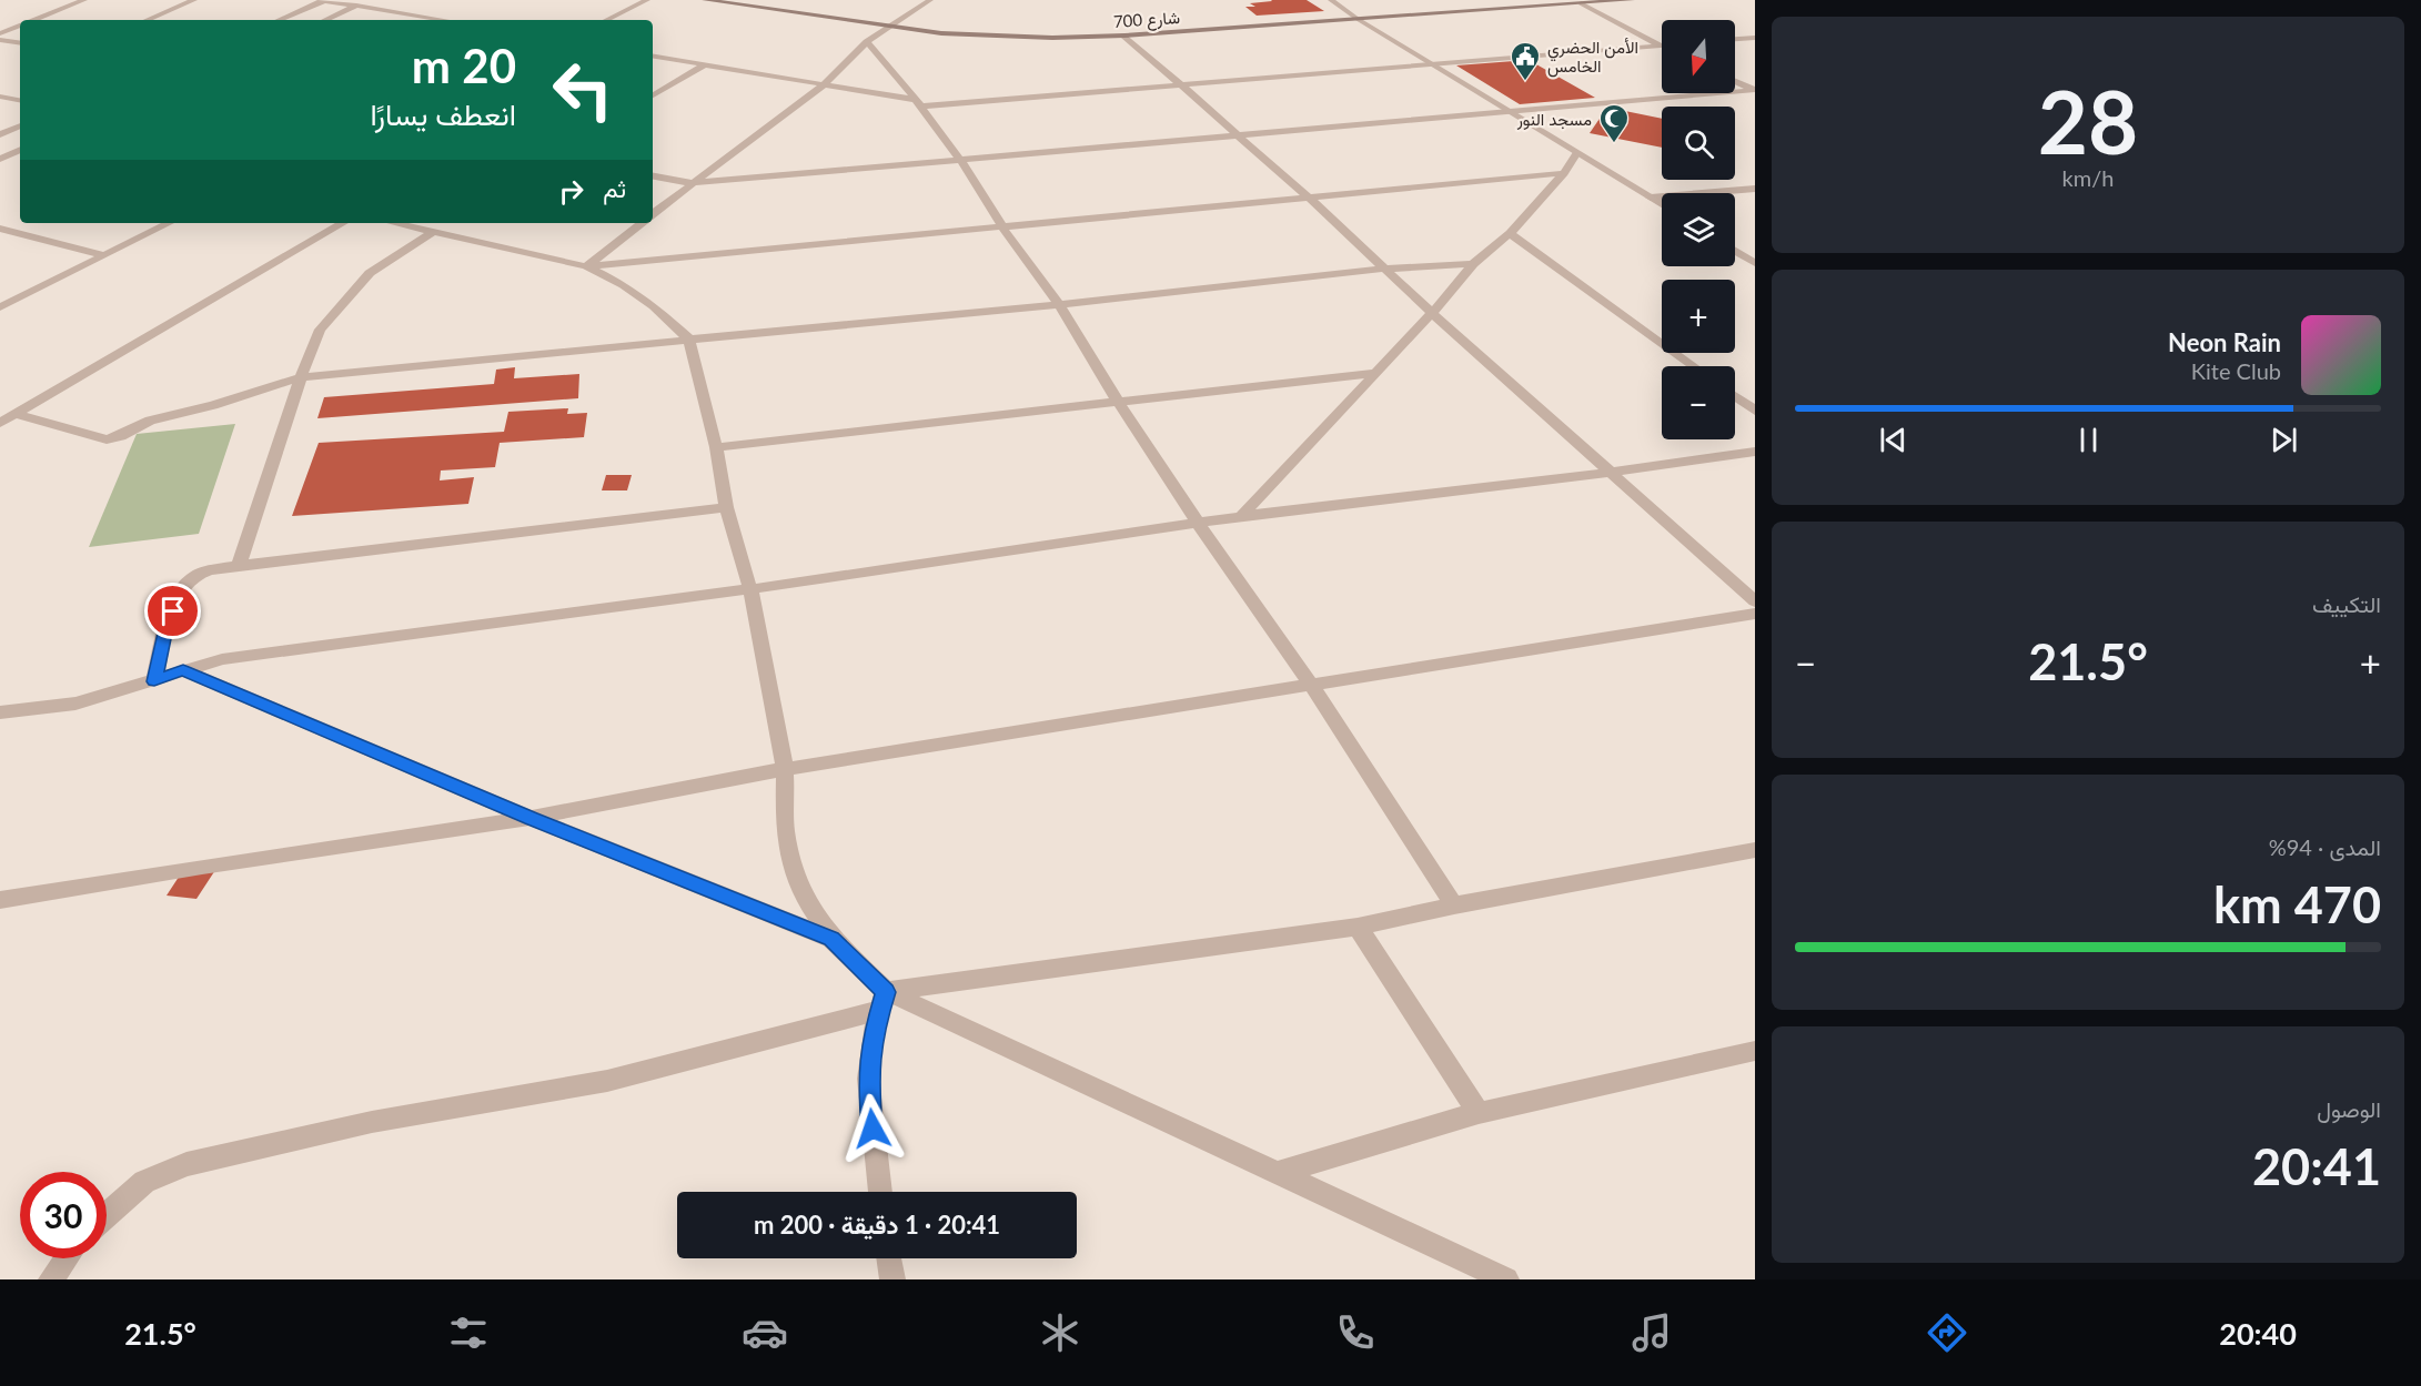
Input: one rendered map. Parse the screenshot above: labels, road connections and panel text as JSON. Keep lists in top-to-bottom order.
{
  "streets": {
    "main road": ["شارع 700"]
  },
  "places": {
    "public building": ["الأمن الحضري الخامس"],
    "mosque": ["مسجد النور"]
  },
  "north": "bottom",
  "page": {
    "tile": [
      ["28", "km/h"],
      "التكييف",
      ["المدى · 94%", "470 km"],
      ["الوصول", "20:41"]
    ],
    "map_buttons": ["+", "−"],
    "turn": ["20 m", "انعطف يسارًا"],
    "then": "ثم",
    "song": ["Neon Rain", "Kite Club"],
    "heat": ["−", "21.5°", "+"],
    "limit": "30",
    "trip": "20:41 · 1 دقيقة · 200 m",
    "tabs": ["20:40", "21.5°"]
  }
}
